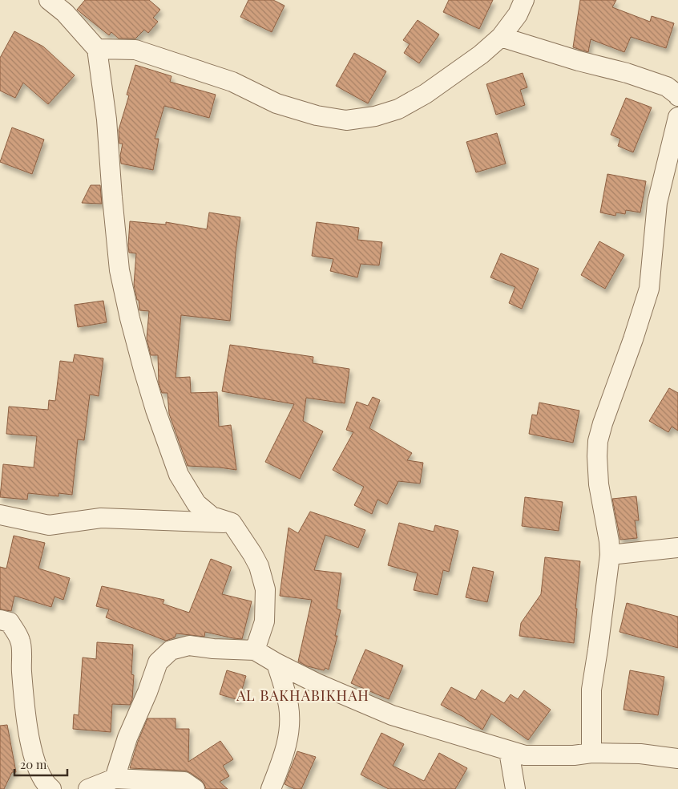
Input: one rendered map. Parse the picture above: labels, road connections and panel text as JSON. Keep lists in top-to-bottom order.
{
  "districts": ["AL BAKHABIKHAH"],
  "scale_bar": "20 m"
}
